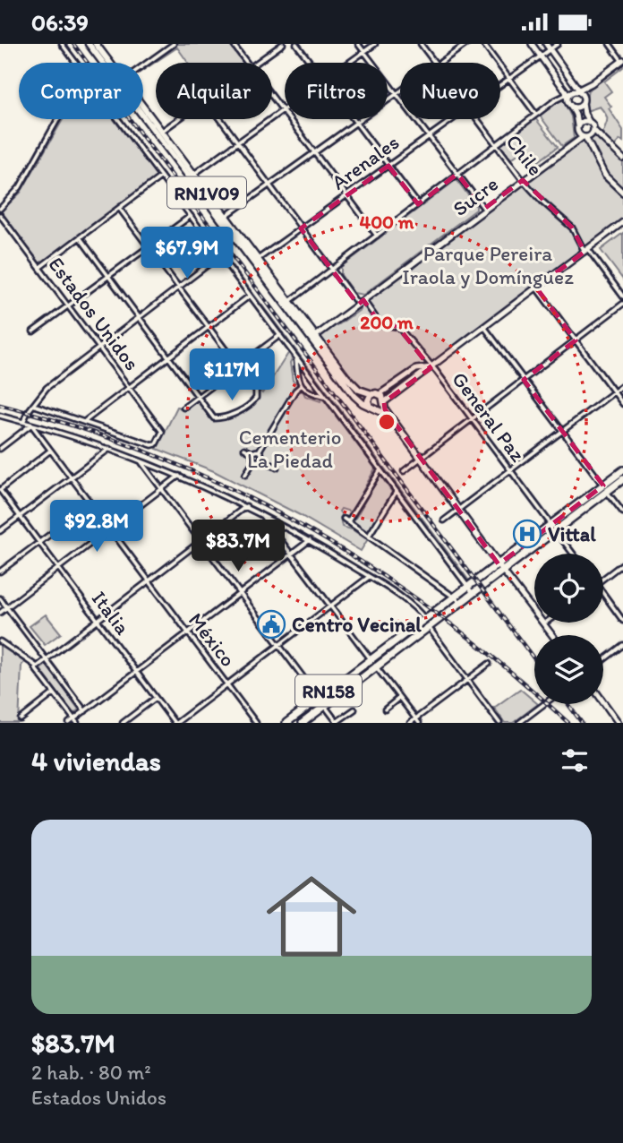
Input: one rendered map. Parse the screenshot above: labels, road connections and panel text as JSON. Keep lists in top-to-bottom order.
{
  "streets": {
    "highway": ["RN158"],
    "main road": ["RN1V09", "Sucre"],
    "street": [
      "Chile",
      "Arenales",
      "Estados Unidos",
      "General Paz",
      "Italia",
      "México"
    ]
  },
  "crossings": [
    ["Chile", "Sucre"],
    ["Arenales", "RN1V09"],
    ["RN1V09", "Sucre"],
    ["RN1V09", "RN158"],
    ["Sucre", "General Paz"],
    ["General Paz", "RN158"]
  ],
  "parks": ["Parque Pereira Iraola y Domínguez", "Cementerio La Piedad"],
  "places": {
    "hospital": ["Vittal"],
    "public building": ["Centro Vecinal"]
  },
  "page": {
    "status": "06:39",
    "chip": [
      "Comprar",
      "Alquilar",
      "Filtros",
      "Nuevo"
    ],
    "price": [
      "$67.9M",
      "$117M",
      "$92.8M",
      "$83.7M"
    ],
    "heading": "4 viviendas",
    "list": [
      {
        "name": "$83.7M",
        "note": "2 hab. · 80 m² · Estados Unidos"
      }
    ]
  },
  "rings": ["400 m", "200 m"]
}
